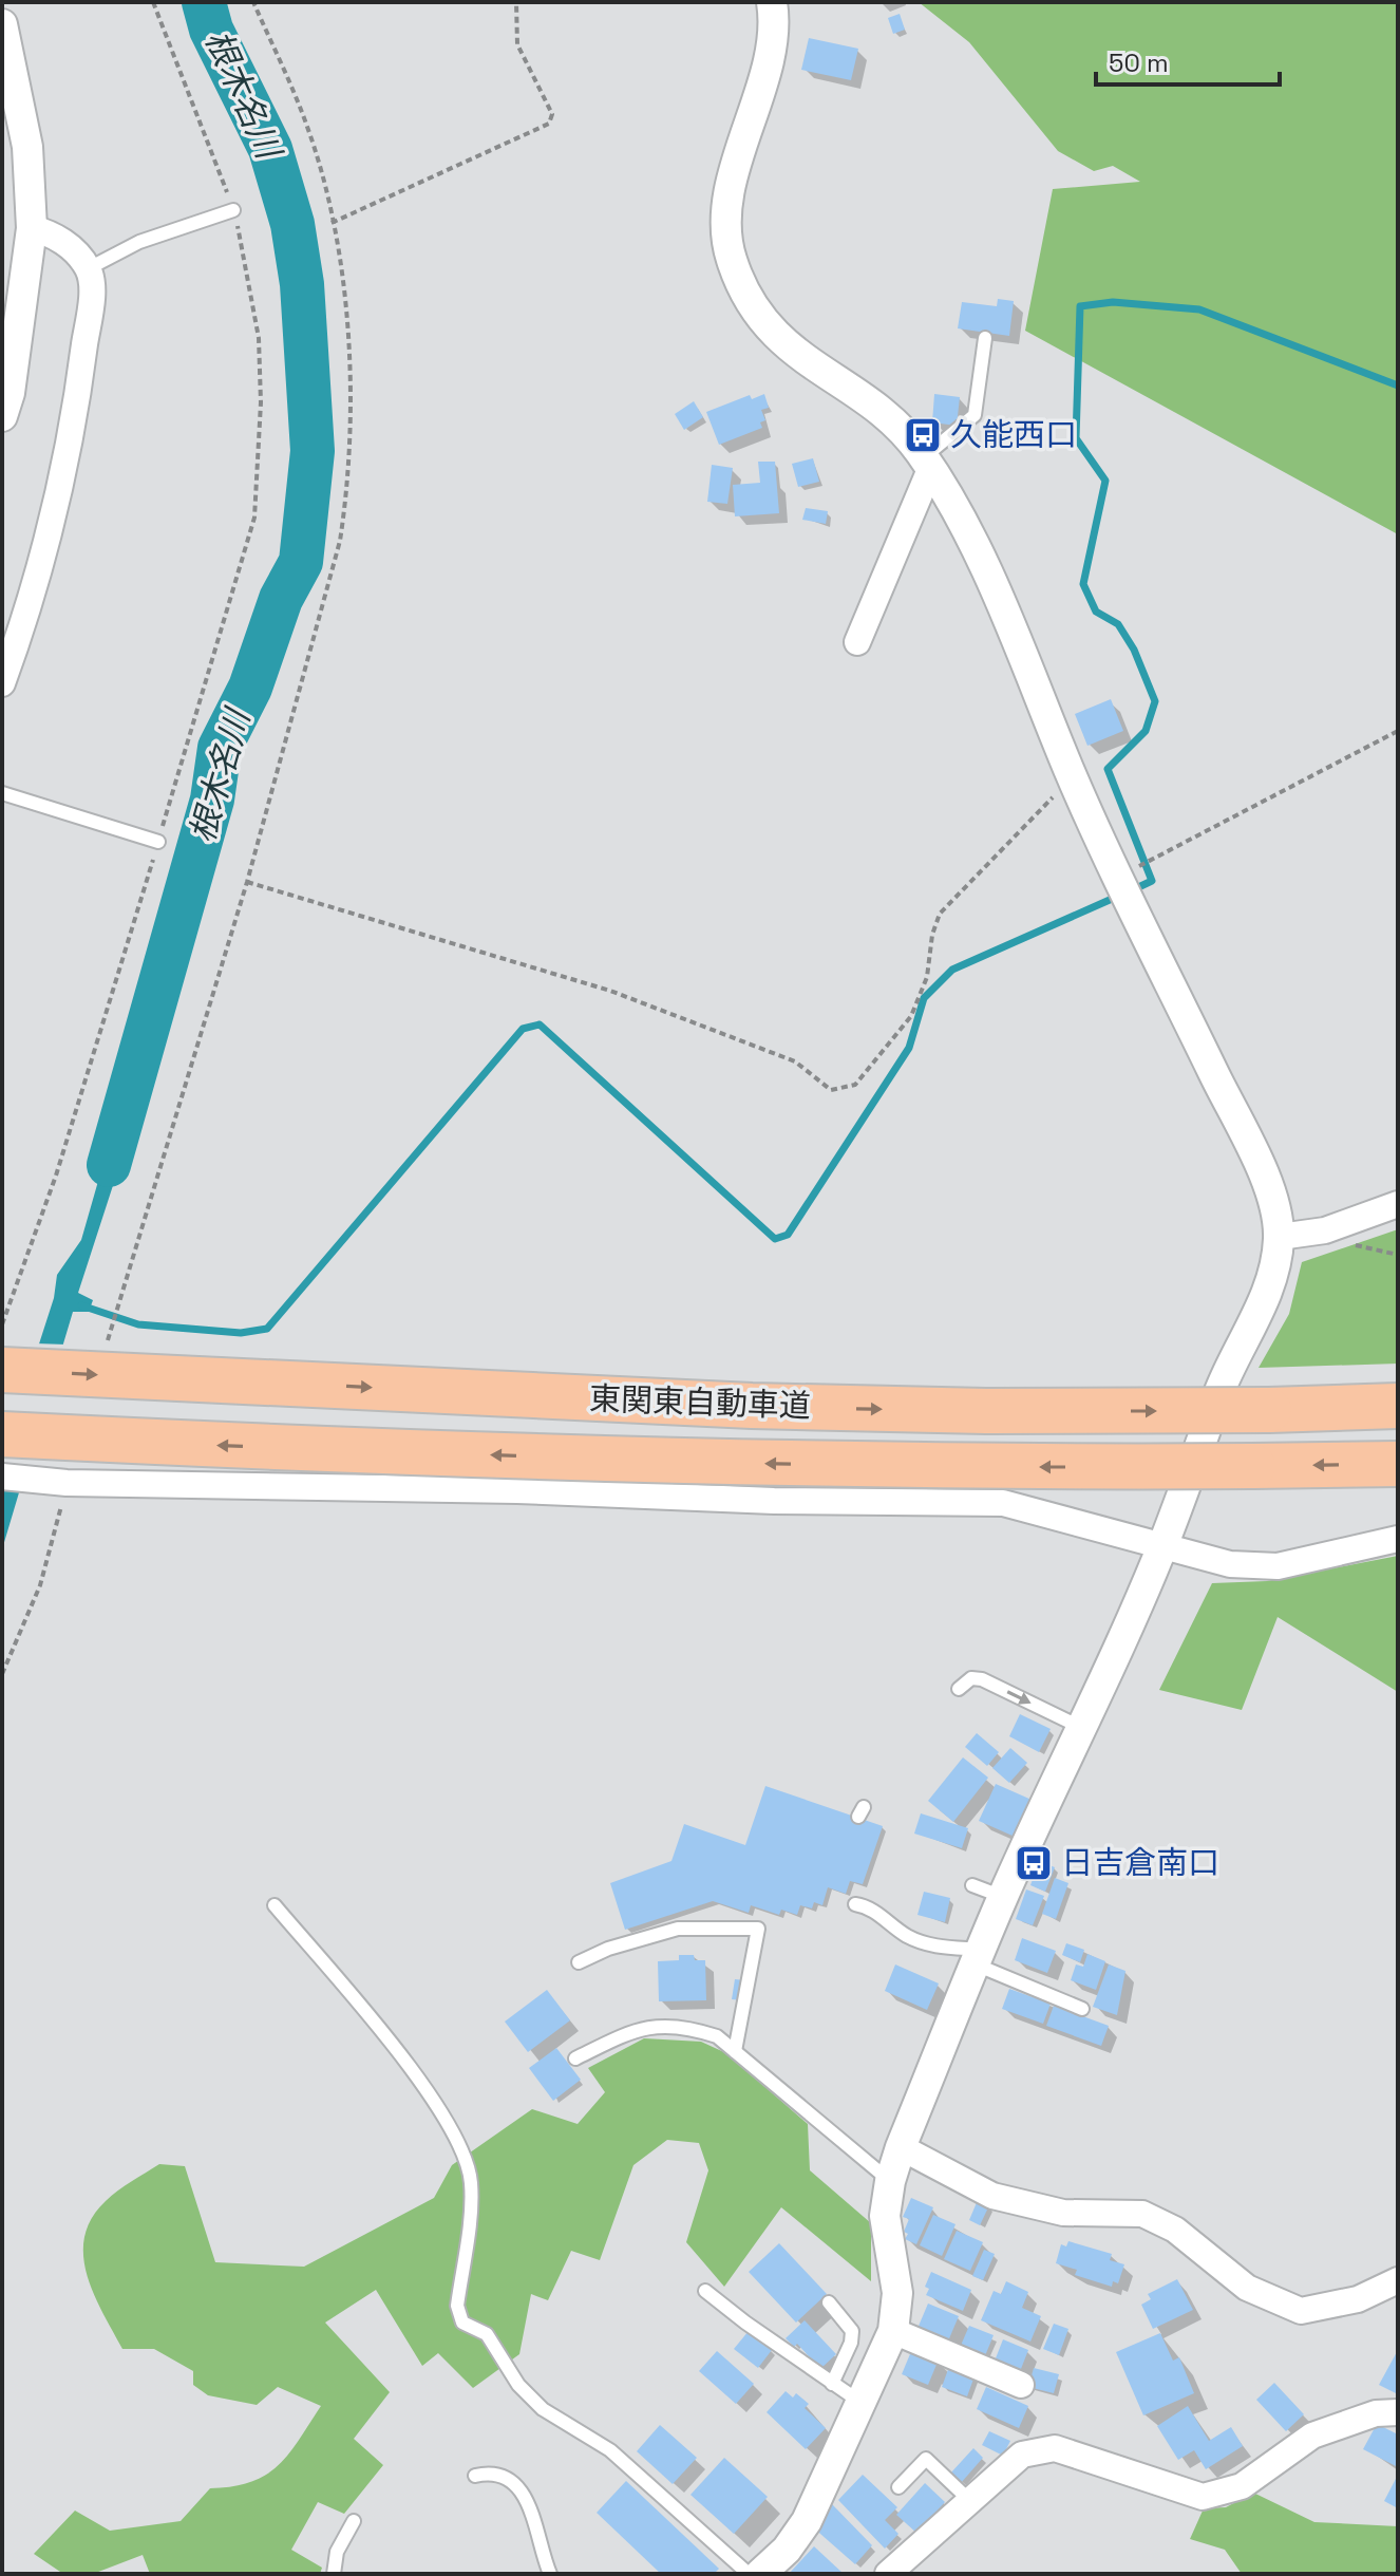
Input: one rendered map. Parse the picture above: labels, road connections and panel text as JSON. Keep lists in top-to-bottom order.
{
  "streets": {
    "highway": ["東関東自動車道"]
  },
  "water": ["根木名川"],
  "places": {
    "bus stop": ["久能西口", "日吉倉南口"]
  },
  "scale_bar": "50 m"
}
